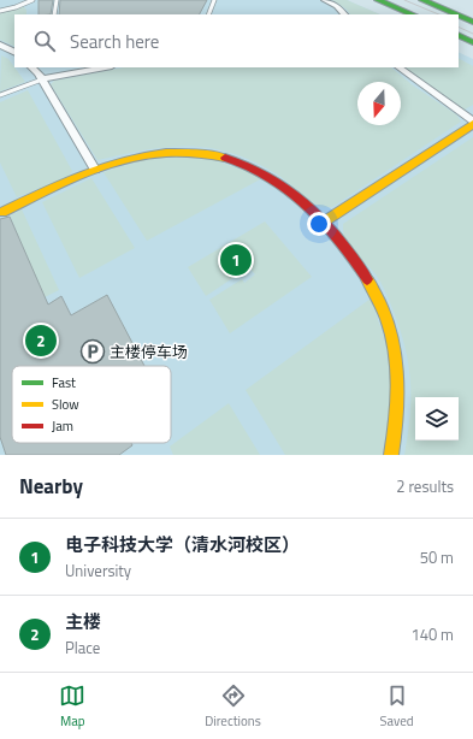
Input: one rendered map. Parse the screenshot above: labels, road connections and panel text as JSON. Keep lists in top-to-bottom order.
{
  "places": {
    "parking": ["主楼停车场"]
  },
  "legend": ["Fast", "Slow", "Jam"],
  "north": "bottom",
  "page": {
    "search": "Search here",
    "pins": ["1", "2"],
    "heading": ["Nearby", "2 results"],
    "list": [
      {
        "mark": "1",
        "name": "电子科技大学（清水河校区）",
        "note": "University",
        "value": "50 m"
      },
      {
        "mark": "2",
        "name": "主楼",
        "note": "Place",
        "value": "140 m"
      }
    ],
    "nav": ["Map", "Directions", "Saved"]
  }
}
